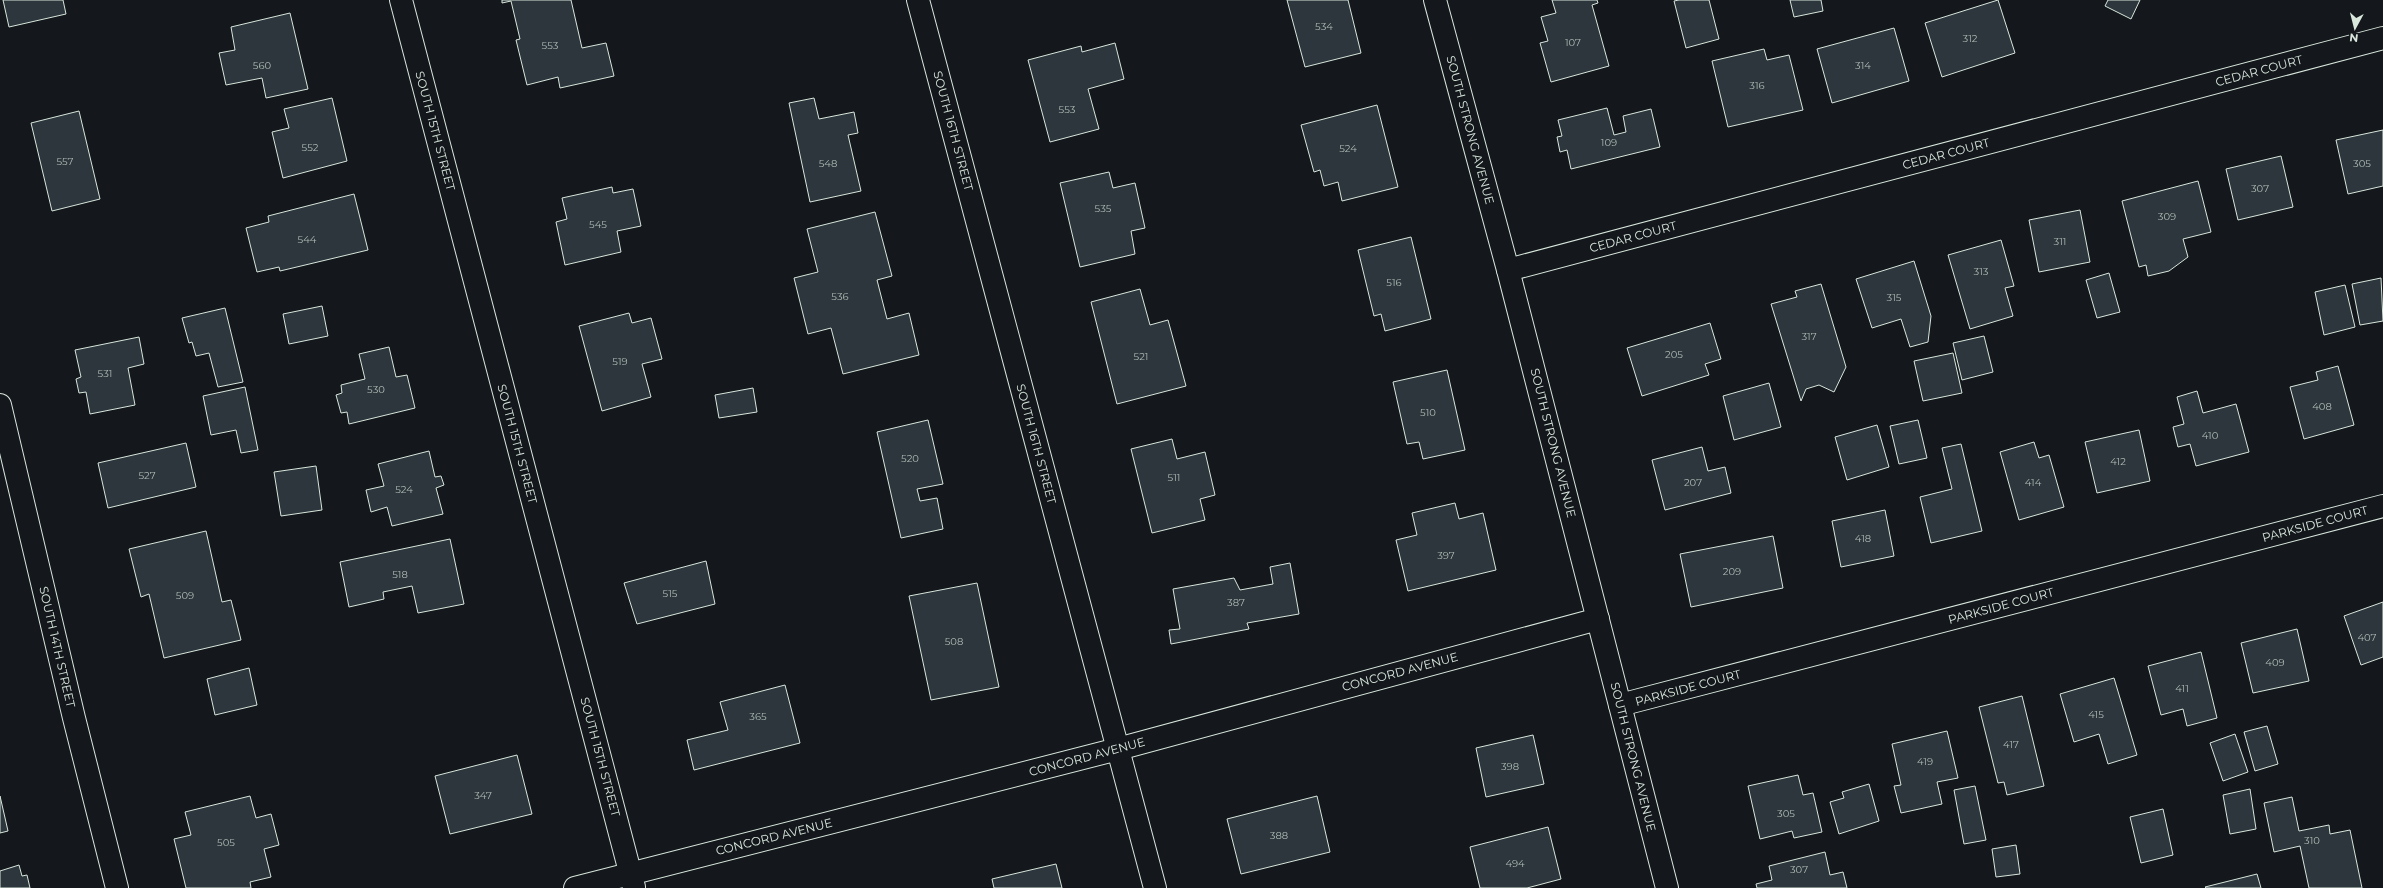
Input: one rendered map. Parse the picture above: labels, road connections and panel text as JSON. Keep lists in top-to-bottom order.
{
  "streets": {
    "street": [
      "CEDAR COURT",
      "SOUTH STRONG AVENUE",
      "SOUTH 15TH STREET",
      "SOUTH 16TH STREET",
      "PARKSIDE COURT",
      "SOUTH 14TH STREET",
      "CONCORD AVENUE"
    ]
  },
  "crossings": [
    ["CEDAR COURT", "SOUTH STRONG AVENUE"],
    ["SOUTH STRONG AVENUE", "PARKSIDE COURT"],
    ["SOUTH STRONG AVENUE", "CONCORD AVENUE"],
    ["SOUTH 15TH STREET", "CONCORD AVENUE"],
    ["SOUTH 16TH STREET", "CONCORD AVENUE"]
  ],
  "house_numbers": [
    "534",
    "312",
    "107",
    "553",
    "560",
    "314",
    "316",
    "553",
    "109",
    "552",
    "524",
    "557",
    "548",
    "305",
    "307",
    "535",
    "309",
    "545",
    "544",
    "311",
    "313",
    "516",
    "536",
    "315",
    "317",
    "205",
    "521",
    "519",
    "531",
    "530",
    "408",
    "510",
    "410",
    "520",
    "412",
    "527",
    "511",
    "207",
    "414",
    "524",
    "418",
    "397",
    "209",
    "518",
    "515",
    "509",
    "387",
    "407",
    "508",
    "409",
    "411",
    "415",
    "365",
    "417",
    "419",
    "398",
    "347",
    "305",
    "388",
    "310",
    "505",
    "494",
    "307"
  ],
  "north": "bottom"
}
